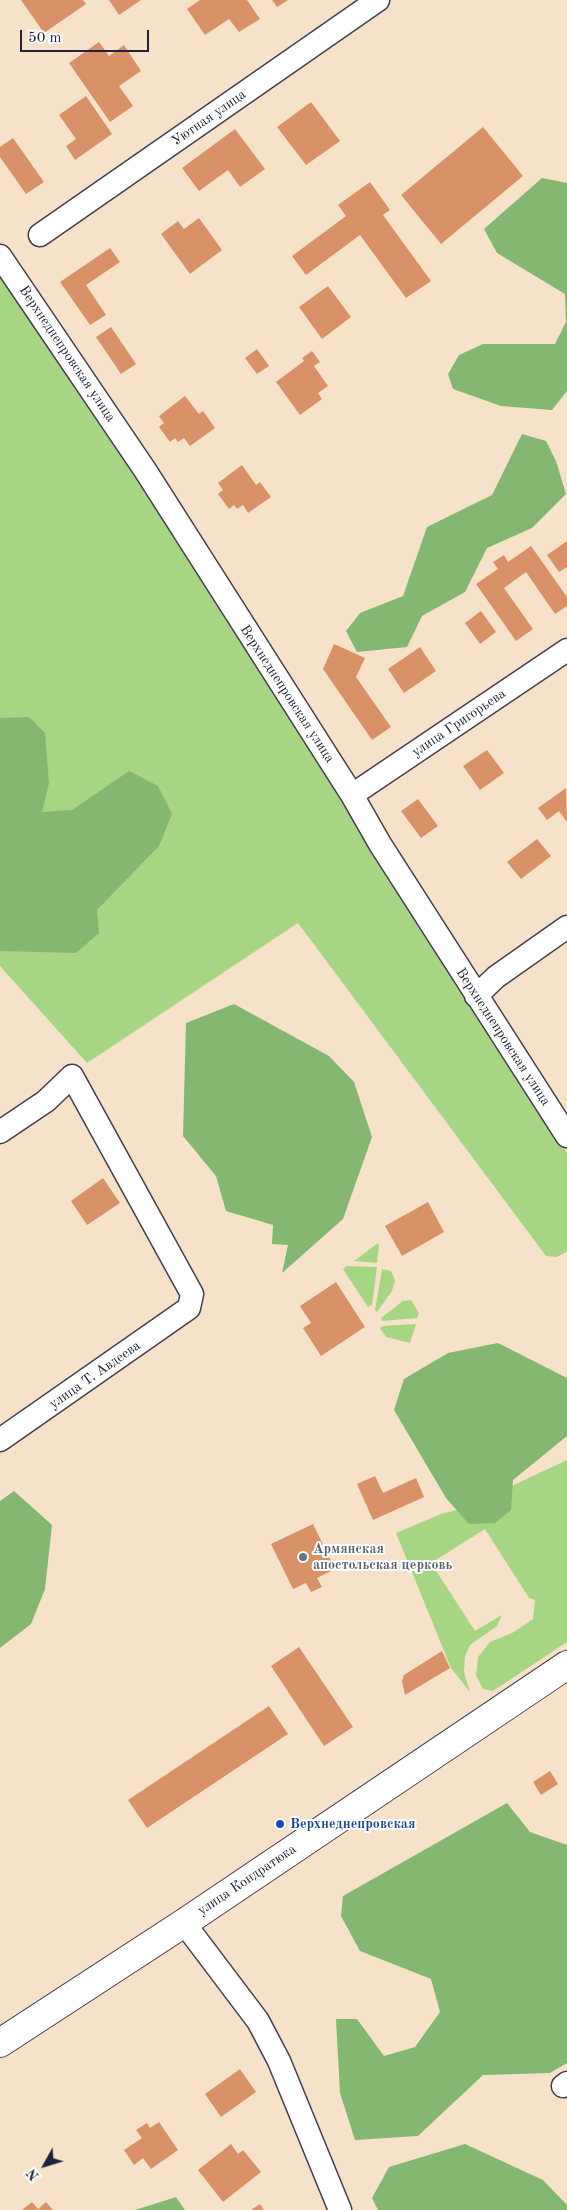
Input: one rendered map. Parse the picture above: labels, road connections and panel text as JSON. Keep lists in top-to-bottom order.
{
  "streets": {
    "main road": ["улица Кондратюка"],
    "street": [
      "Уютная улица",
      "Верхнеднепровская улица",
      "улица Григорьева",
      "улица Т. Авдеева"
    ]
  },
  "crossings": [
    ["Верхнеднепровская улица", "улица Григорьева"]
  ],
  "places": ["Армянская апостольская церковь", "Верхнеднепровская"],
  "scale_bar": "50 m",
  "north": "bottom left"
}
